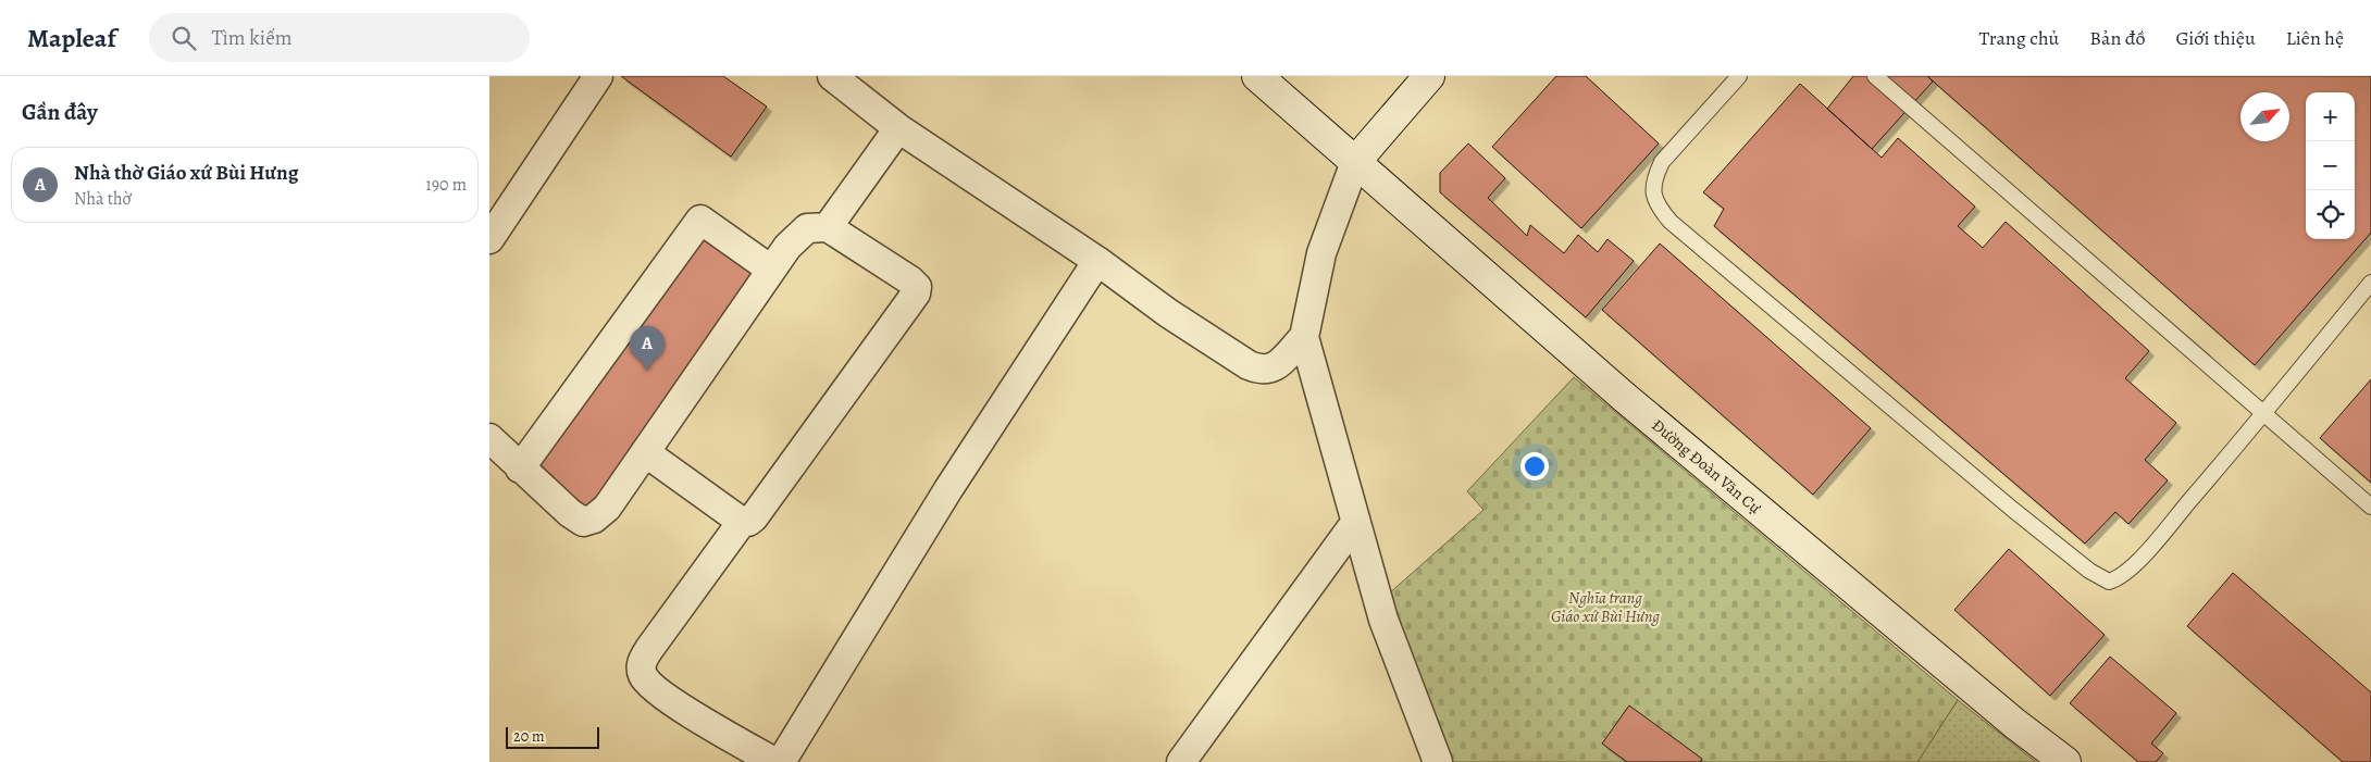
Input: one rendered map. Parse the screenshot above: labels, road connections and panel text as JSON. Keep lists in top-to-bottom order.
{
  "streets": {
    "street": ["Đường Đoàn Văn Cự"]
  },
  "parks": ["Nghĩa trang Giáo xứ Bùi Hưng"],
  "scale_bar": "20 m",
  "north": "top right",
  "page": {
    "header": "Mapleaf",
    "search": "Tìm kiếm",
    "nav": [
      "Trang chủ",
      "Bản đồ",
      "Giới thiệu",
      "Liên hệ"
    ],
    "heading": "Gần đây",
    "map_buttons": ["+", "−"],
    "list": [
      {
        "mark": "A",
        "name": "Nhà thờ Giáo xứ Bùi Hưng",
        "note": "Nhà thờ",
        "value": "190 m"
      }
    ],
    "pins": "A",
    "scale": "20 m"
  }
}
